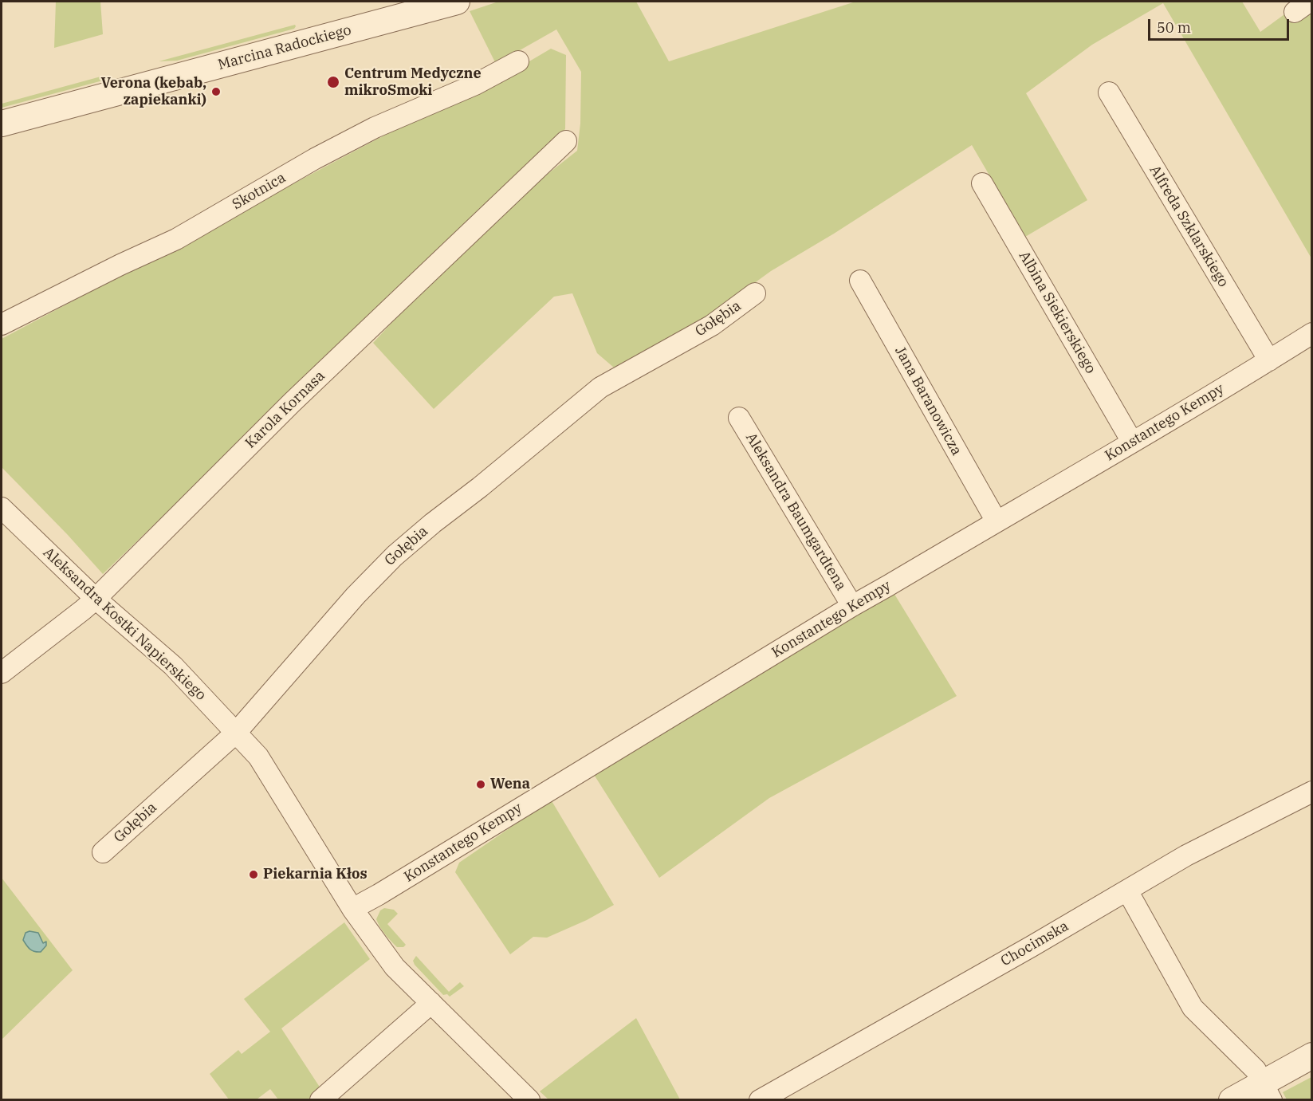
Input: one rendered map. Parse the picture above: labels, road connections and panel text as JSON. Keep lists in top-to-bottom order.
{
  "streets": {
    "street": [
      "Marcina Radockiego",
      "Skotnica",
      "Alfreda Szklarskiego",
      "Albina Siekierskiego",
      "Gołębia",
      "Jana Baranowicza",
      "Karola Kornasa",
      "Konstantego Kempy",
      "Aleksandra Baumgardtena",
      "Aleksandra Kostki Napierskiego",
      "Chocimska"
    ]
  },
  "crossings": [
    ["Alfreda Szklarskiego", "Konstantego Kempy"],
    ["Albina Siekierskiego", "Konstantego Kempy"],
    ["Gołębia", "Aleksandra Kostki Napierskiego"],
    ["Jana Baranowicza", "Konstantego Kempy"],
    ["Karola Kornasa", "Aleksandra Kostki Napierskiego"],
    ["Konstantego Kempy", "Aleksandra Baumgardtena"],
    ["Konstantego Kempy", "Aleksandra Kostki Napierskiego"]
  ],
  "places": [
    "Centrum Medyczne mikroSmoki",
    "Verona (kebab, zapiekanki)",
    "Wena",
    "Piekarnia Kłos"
  ],
  "scale_bar": "50 m"
}
